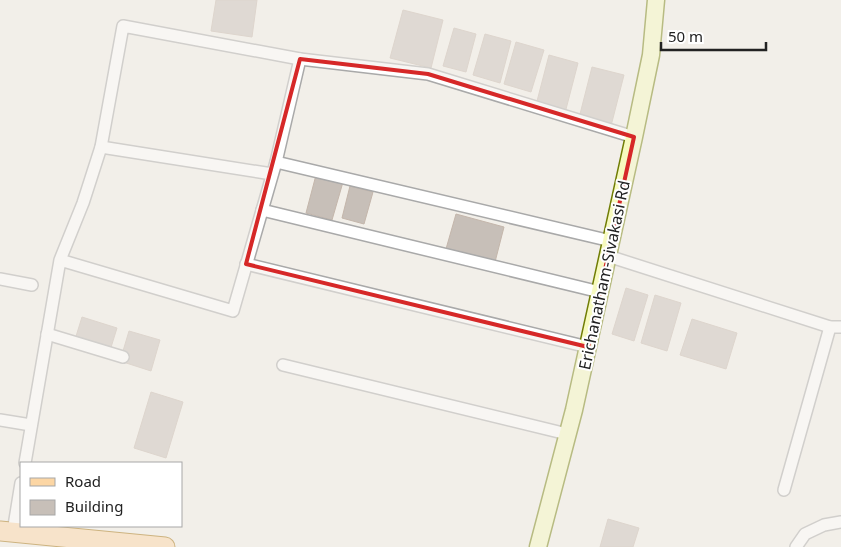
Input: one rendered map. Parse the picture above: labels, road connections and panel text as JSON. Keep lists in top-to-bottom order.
{
  "streets": {
    "main road": ["Erichanatham-Sivakasi Rd"]
  },
  "legend": ["Road", "Building"],
  "scale_bar": "50 m"
}
